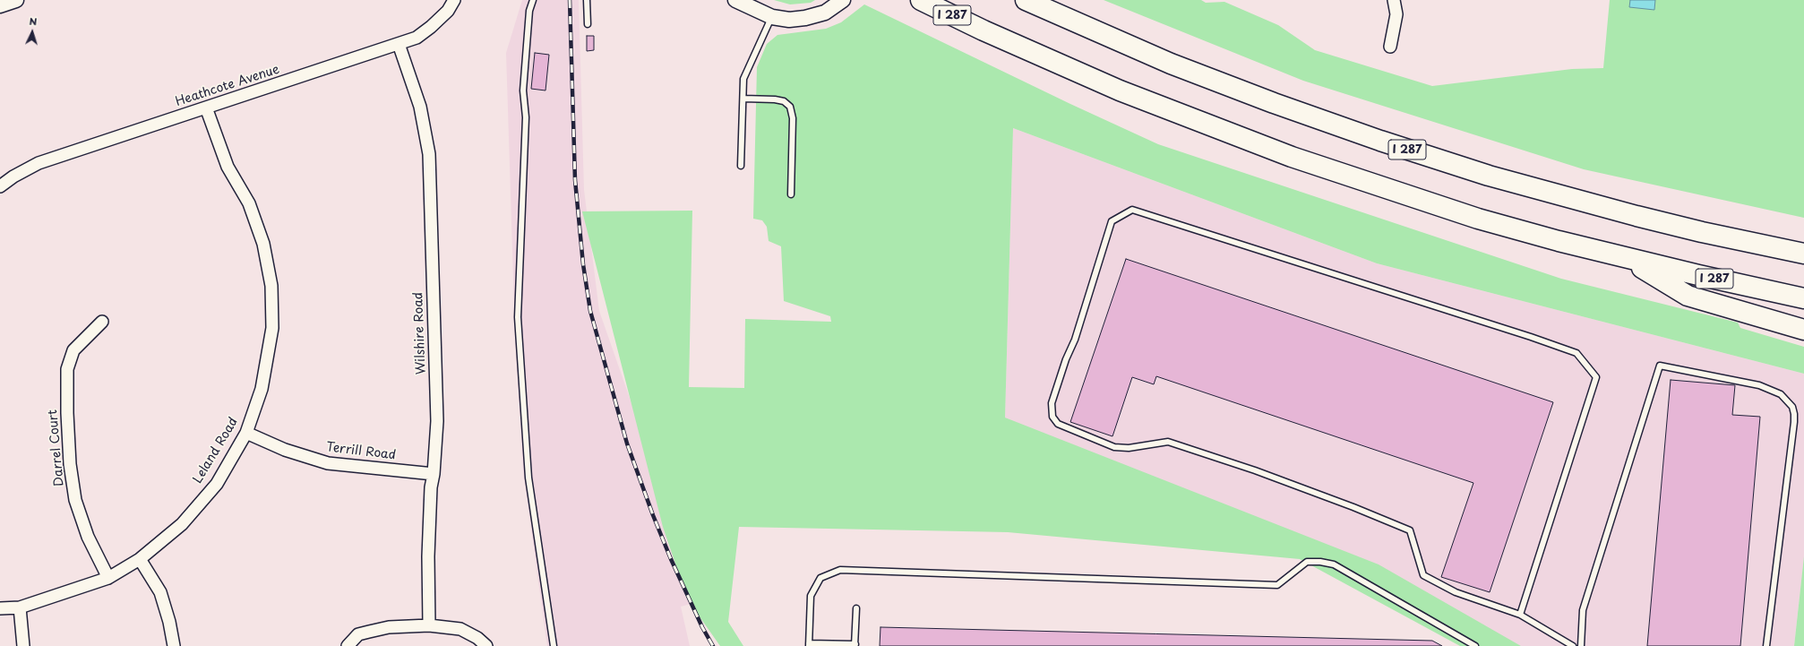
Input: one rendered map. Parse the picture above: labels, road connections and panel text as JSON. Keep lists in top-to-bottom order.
{
  "streets": {
    "highway": ["I 287"],
    "street": [
      "Heathcote Avenue",
      "Wilshire Road",
      "Darrel Court",
      "Leland Road",
      "Terrill Road"
    ]
  },
  "crossings": [
    ["Heathcote Avenue", "Wilshire Road"],
    ["Heathcote Avenue", "Leland Road"],
    ["Wilshire Road", "Terrill Road"],
    ["Darrel Court", "Leland Road"],
    ["Leland Road", "Terrill Road"]
  ],
  "north": "top"
}
